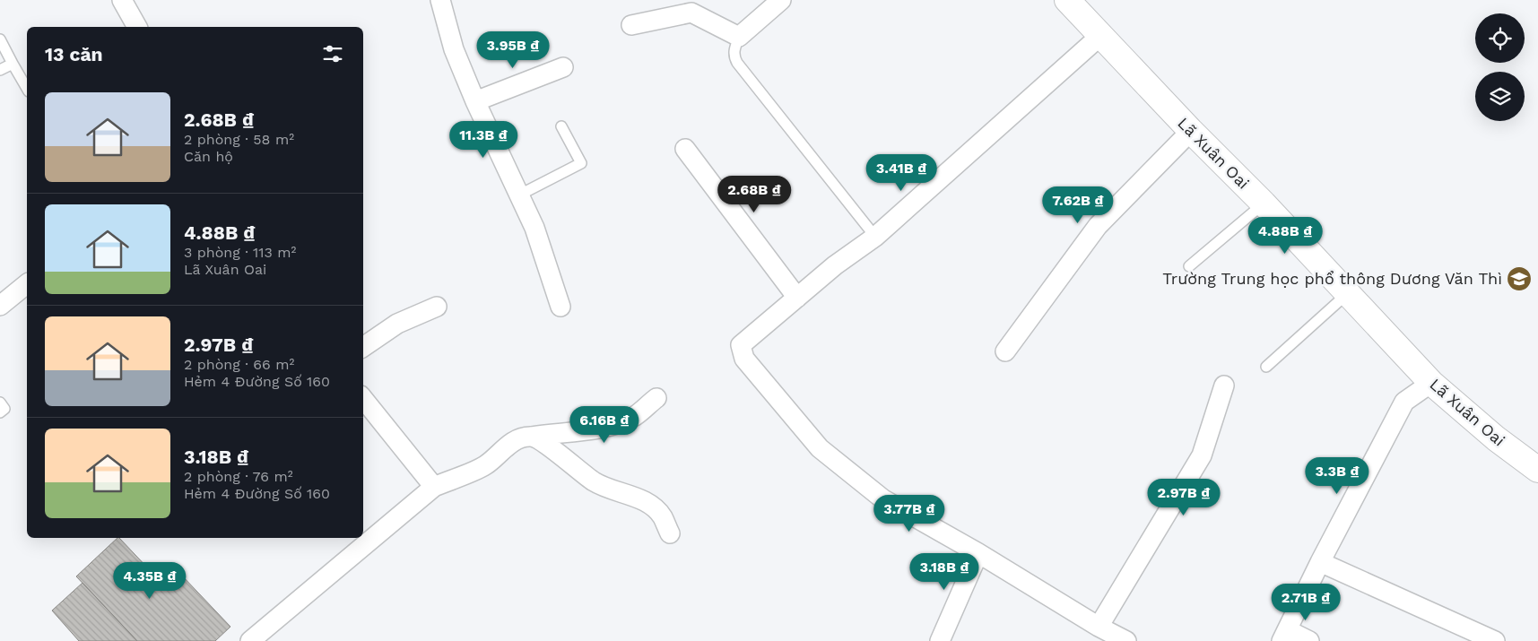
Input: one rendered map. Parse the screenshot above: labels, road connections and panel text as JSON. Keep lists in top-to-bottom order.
{
  "streets": {
    "main road": ["Lã Xuân Oai"]
  },
  "places": {
    "school or university": ["Trường Trung học phổ thông Dương Văn Thì"]
  },
  "page": {
    "heading": "13 căn",
    "price": [
      "3.95B ₫",
      "11.3B ₫",
      "3.41B ₫",
      "2.68B ₫",
      "7.62B ₫",
      "4.88B ₫",
      "6.16B ₫",
      "3.3B ₫",
      "2.97B ₫",
      "3.77B ₫",
      "3.18B ₫",
      "4.35B ₫",
      "2.71B ₫"
    ],
    "list": [
      {
        "name": "2.68B ₫",
        "note": "2 phòng · 58 m² · Căn hộ"
      },
      {
        "name": "4.88B ₫",
        "note": "3 phòng · 113 m² · Lã Xuân Oai"
      },
      {
        "name": "2.97B ₫",
        "note": "2 phòng · 66 m² · Hẻm 4 Đường Số 160"
      },
      {
        "name": "3.18B ₫",
        "note": "2 phòng · 76 m² · Hẻm 4 Đường Số 160"
      }
    ]
  }
}
